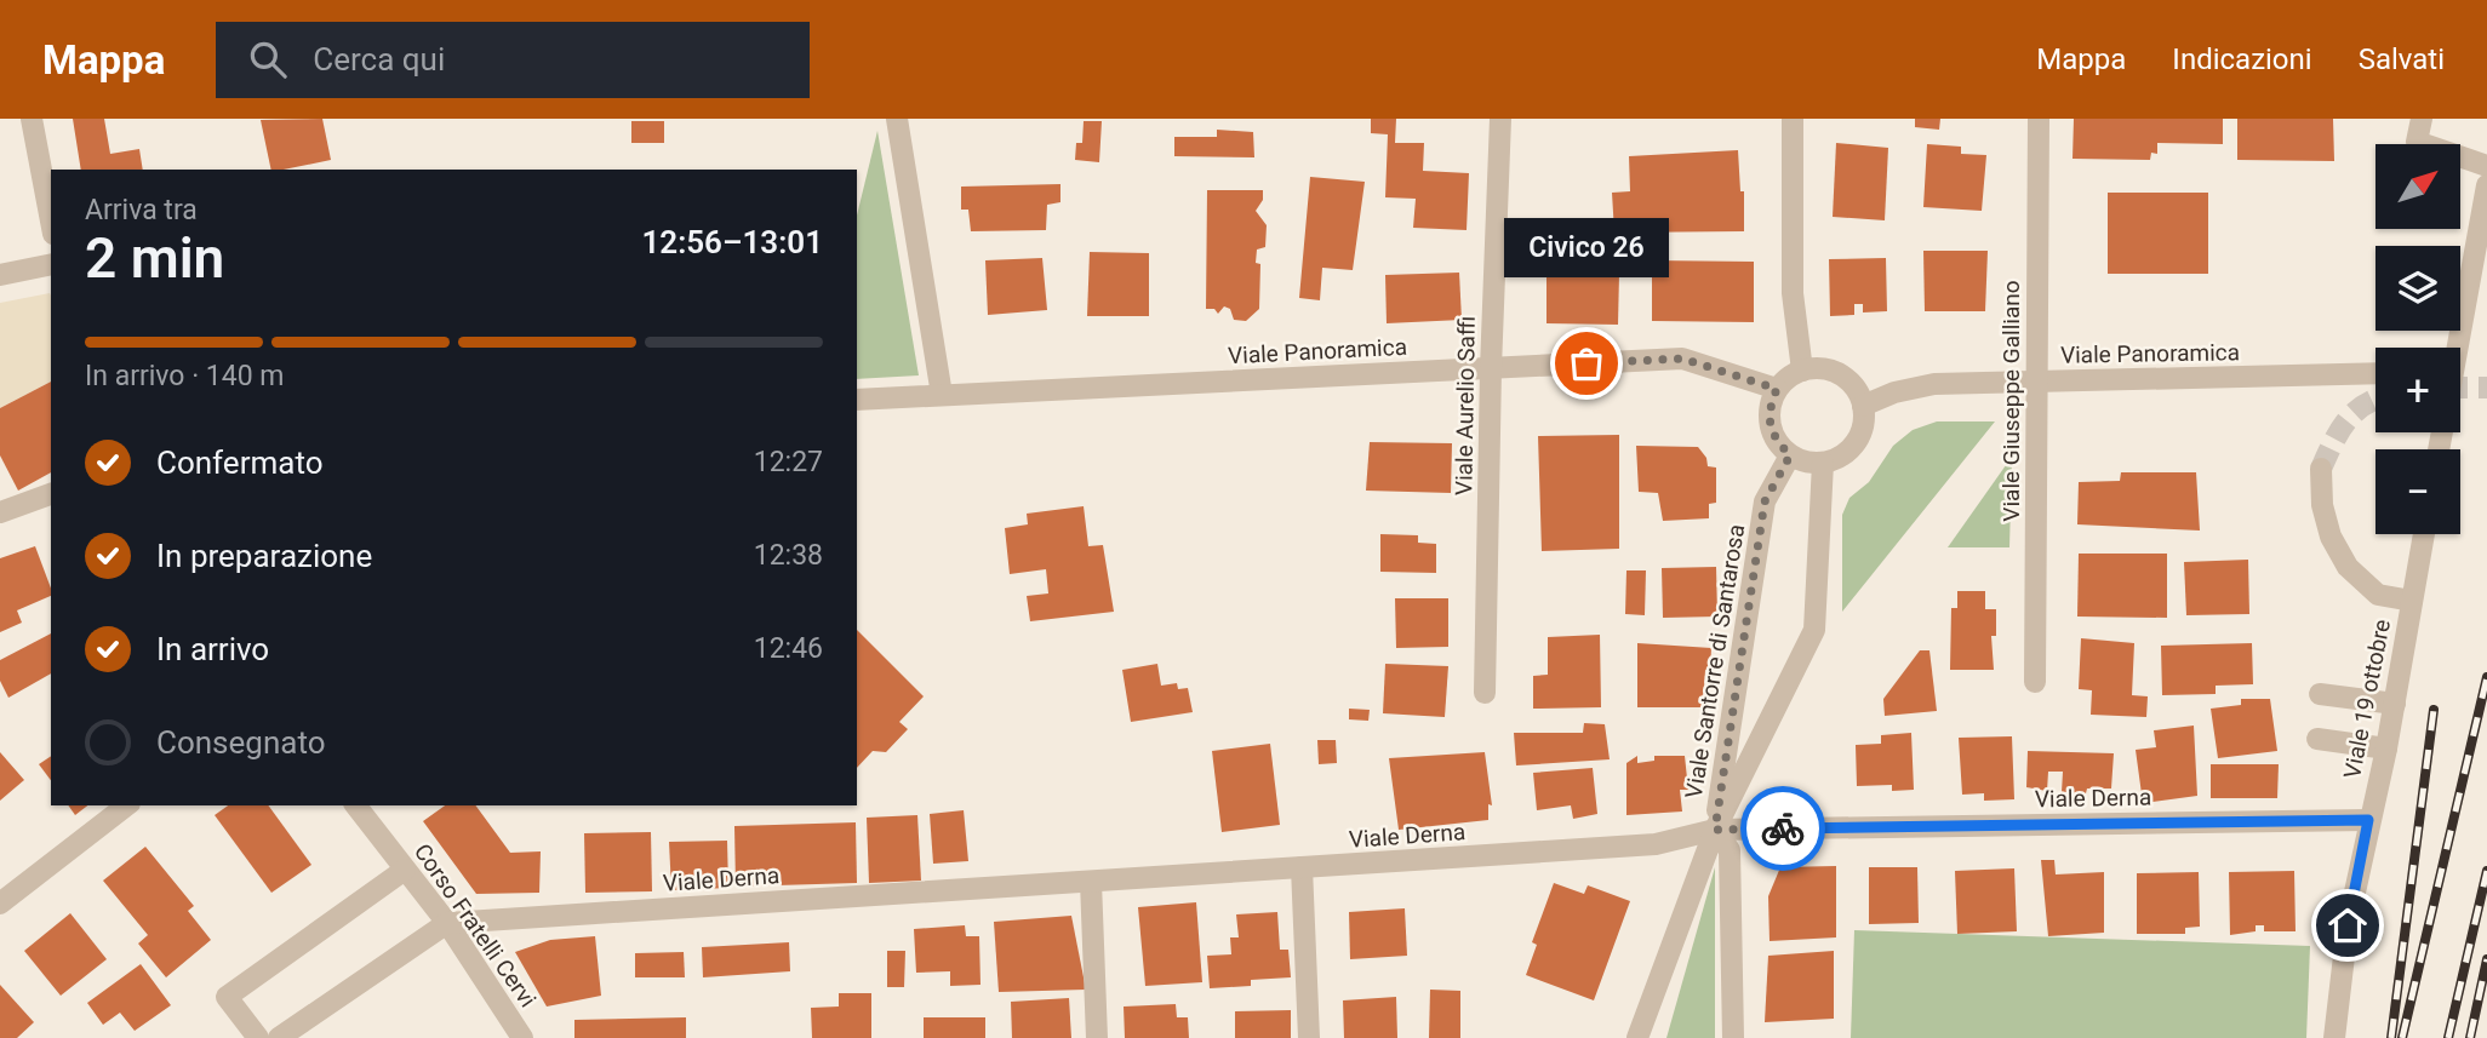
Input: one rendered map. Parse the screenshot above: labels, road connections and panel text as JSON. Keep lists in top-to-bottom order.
{
  "streets": {
    "street": [
      "Viale Panoramica",
      "Viale Giuseppe Galliano",
      "Viale Aurelio Saffi",
      "Viale Santorre di Santarosa",
      "Viale 19 ottobre",
      "Viale Derna",
      "Corso Fratelli Cervi"
    ]
  },
  "crossings": [
    ["Viale Panoramica", "Viale Giuseppe Galliano"],
    ["Viale Panoramica", "Viale Aurelio Saffi"],
    ["Viale Panoramica", "Viale Santorre di Santarosa"],
    ["Viale Santorre di Santarosa", "Viale Derna"],
    ["Viale 19 ottobre", "Viale Derna"],
    ["Viale Derna", "Corso Fratelli Cervi"]
  ],
  "places": ["Civico 26"],
  "north": "top right",
  "page": {
    "header": "Mappa",
    "search": "Cerca qui",
    "nav": ["Mappa", "Indicazioni", "Salvati"],
    "map_buttons": ["+", "−"],
    "heading": ["2 min", "Arriva tra", "12:56–13:01"],
    "bubble": "Civico 26",
    "bar": "In arrivo · 140 m",
    "list": [
      ["Confermato", "12:27"],
      ["In preparazione", "12:38"],
      ["In arrivo", "12:46"],
      "Consegnato"
    ]
  }
}
